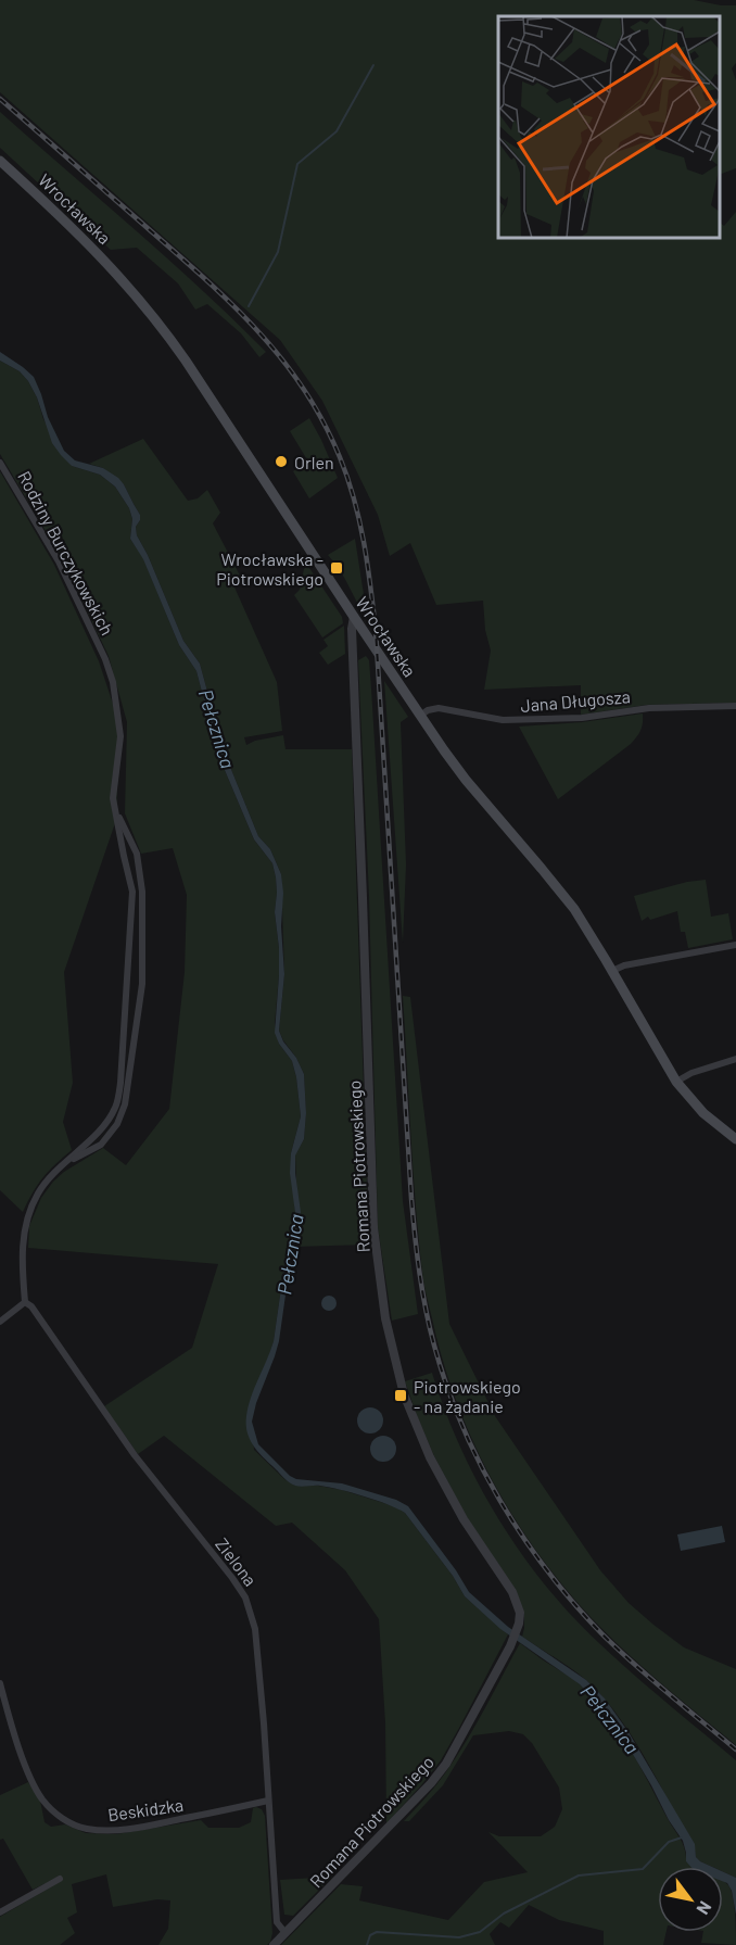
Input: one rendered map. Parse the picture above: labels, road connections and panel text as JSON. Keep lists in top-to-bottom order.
{
  "streets": {
    "main road": ["Wrocławska"],
    "street": [
      "Rodziny Burczykowskich",
      "Jana Długosza",
      "Romana Piotrowskiego",
      "Zielona",
      "Beskidzka"
    ]
  },
  "crossings": [
    ["Wrocławska", "Jana Długosza"],
    ["Wrocławska", "Romana Piotrowskiego"],
    ["Rodziny Burczykowskich", "Zielona"],
    ["Romana Piotrowskiego", "Zielona"],
    ["Zielona", "Beskidzka"]
  ],
  "water": ["Pełcznica"],
  "places": {
    "other": ["Orlen"],
    "transit": ["Wrocławska - Piotrowskiego", "Piotrowskiego - na żądanie"]
  },
  "north": "bottom right"
}
